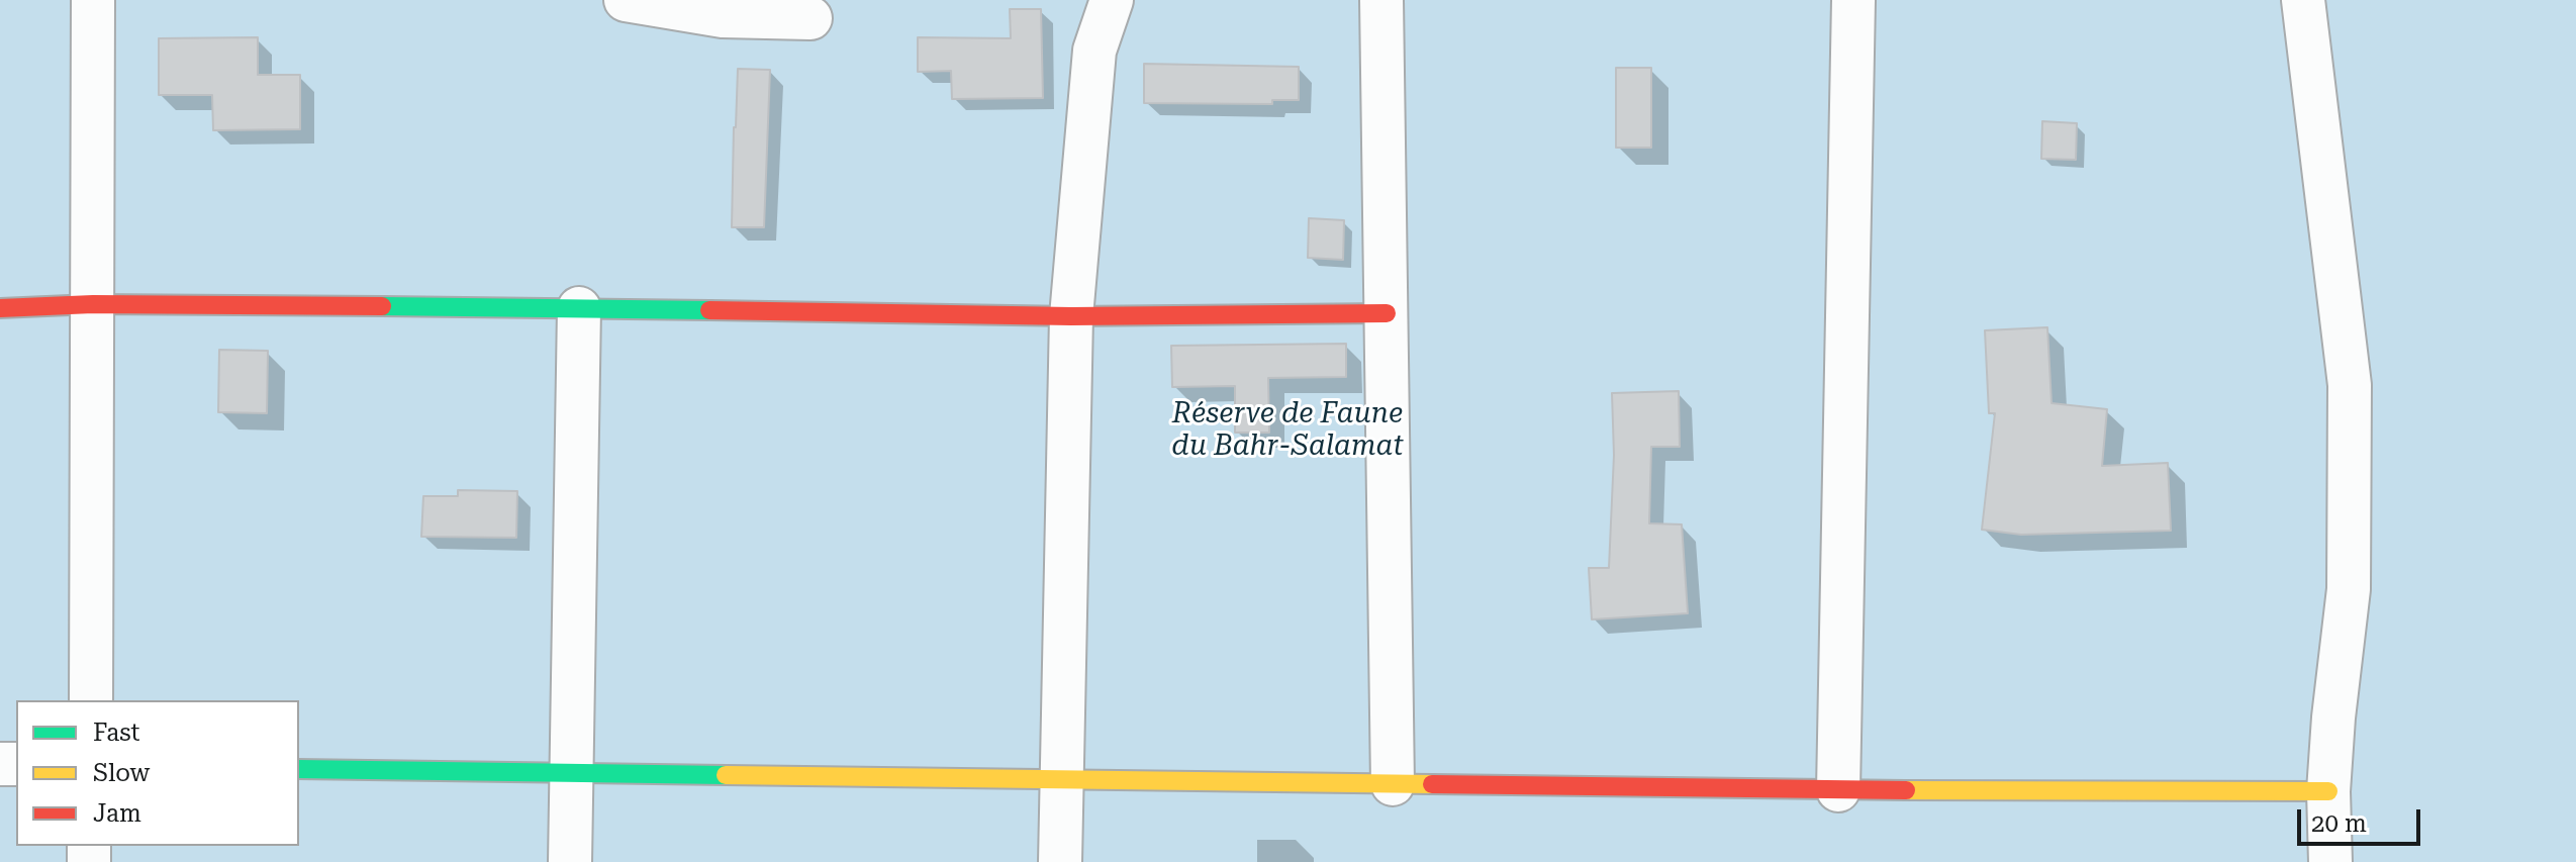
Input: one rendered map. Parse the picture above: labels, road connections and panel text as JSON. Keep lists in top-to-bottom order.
{
  "parks": ["Réserve de Faune du Bahr-Salamat"],
  "legend": ["Fast", "Slow", "Jam"],
  "scale_bar": "20 m"
}
